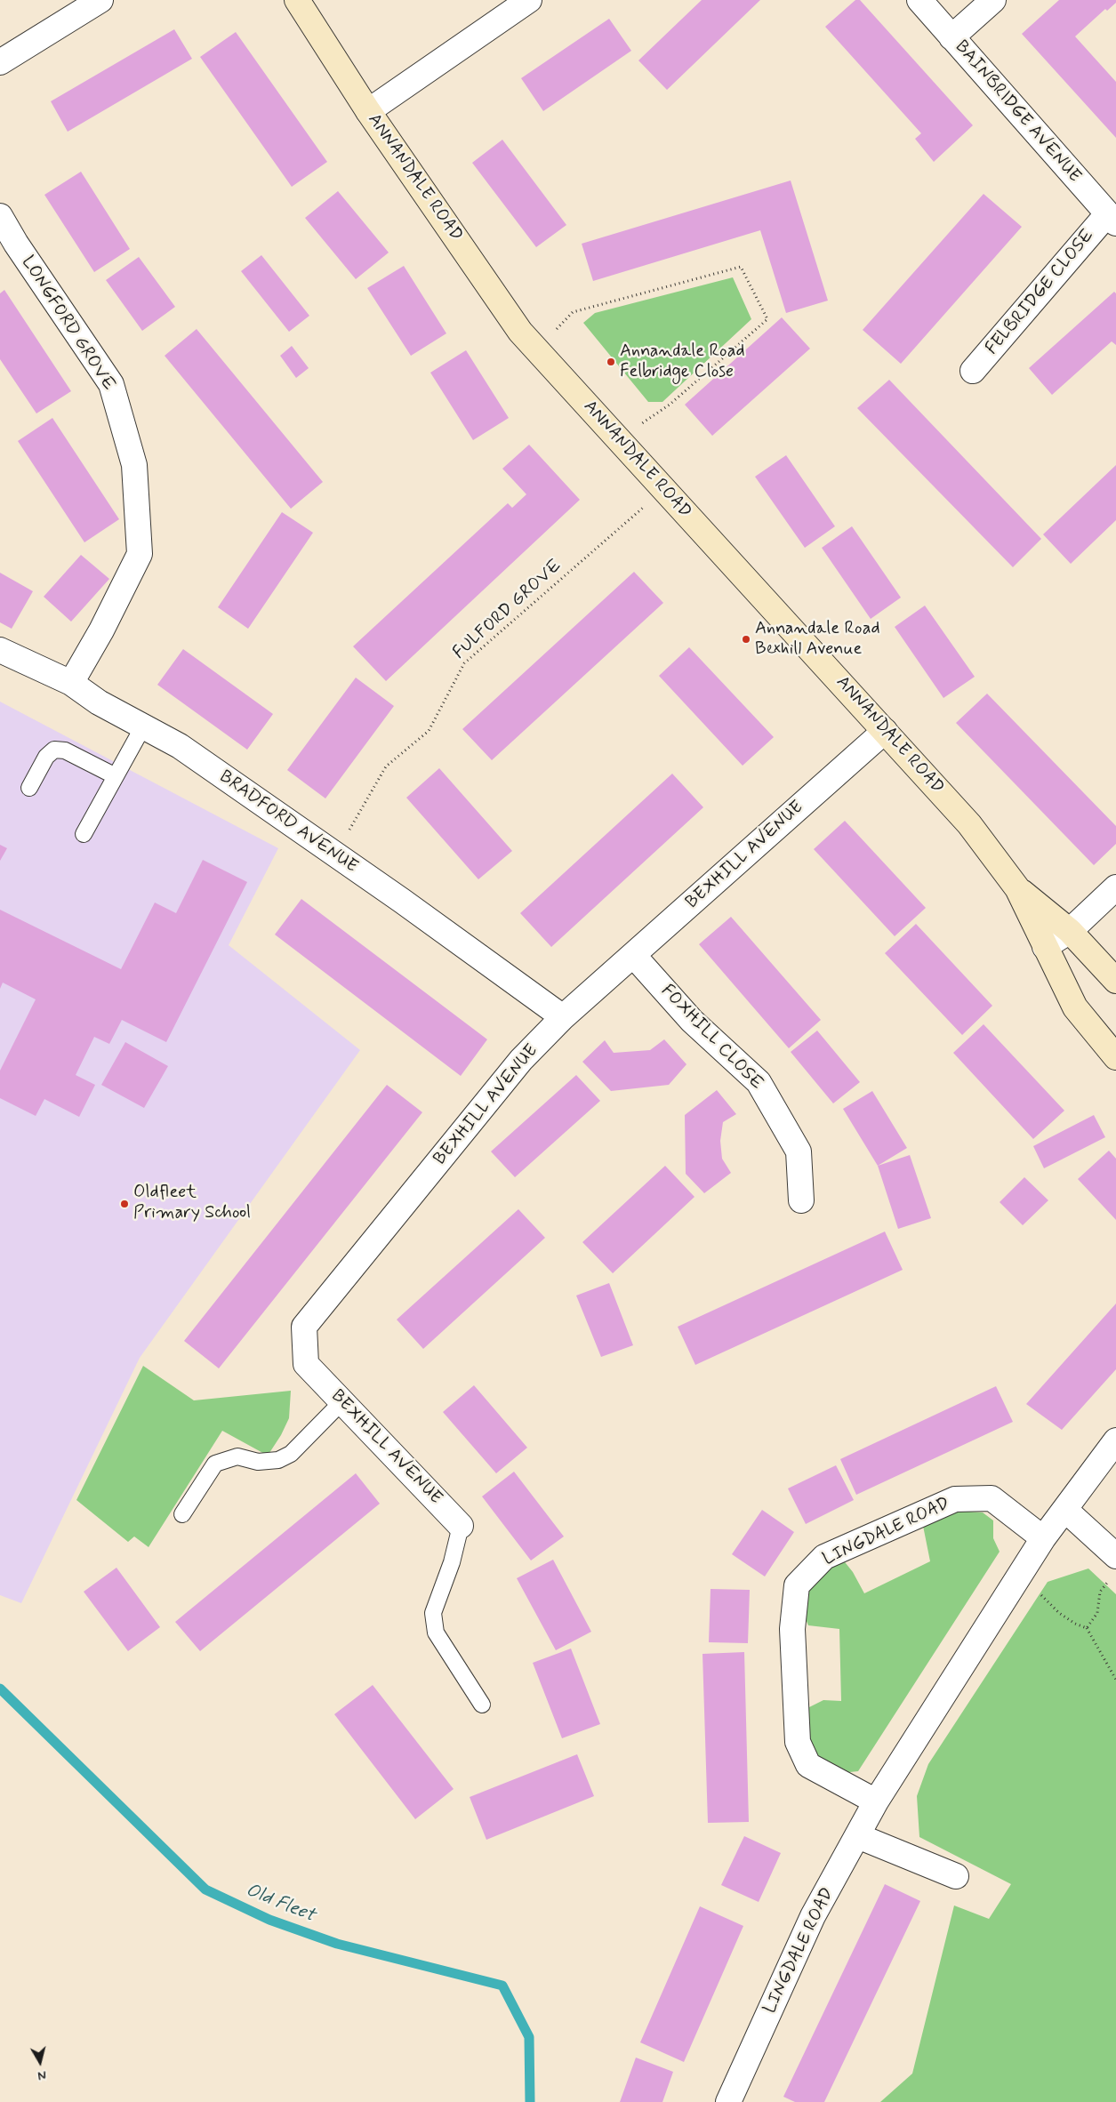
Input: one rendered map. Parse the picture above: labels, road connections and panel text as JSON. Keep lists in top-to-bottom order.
{
  "streets": {
    "street": [
      "BAINBRIDGE AVENUE",
      "ANNANDALE ROAD",
      "FELBRIDGE CLOSE",
      "LONGFORD GROVE",
      "BRADFORD AVENUE",
      "BEXHILL AVENUE",
      "FOXHILL CLOSE",
      "LINGDALE ROAD"
    ],
    "path": ["FULFORD GROVE"]
  },
  "crossings": [
    ["BAINBRIDGE AVENUE", "FELBRIDGE CLOSE"],
    ["ANNANDALE ROAD", "FULFORD GROVE"],
    ["ANNANDALE ROAD", "BEXHILL AVENUE"],
    ["LONGFORD GROVE", "BRADFORD AVENUE"],
    ["FULFORD GROVE", "BRADFORD AVENUE"],
    ["BRADFORD AVENUE", "BEXHILL AVENUE"],
    ["BEXHILL AVENUE", "FOXHILL CLOSE"]
  ],
  "water": ["Old Fleet"],
  "places": ["Annandale Road Felbridge Close", "Annandale Road Bexhill Avenue", "Oldfleet Primary School"],
  "north": "bottom"
}
